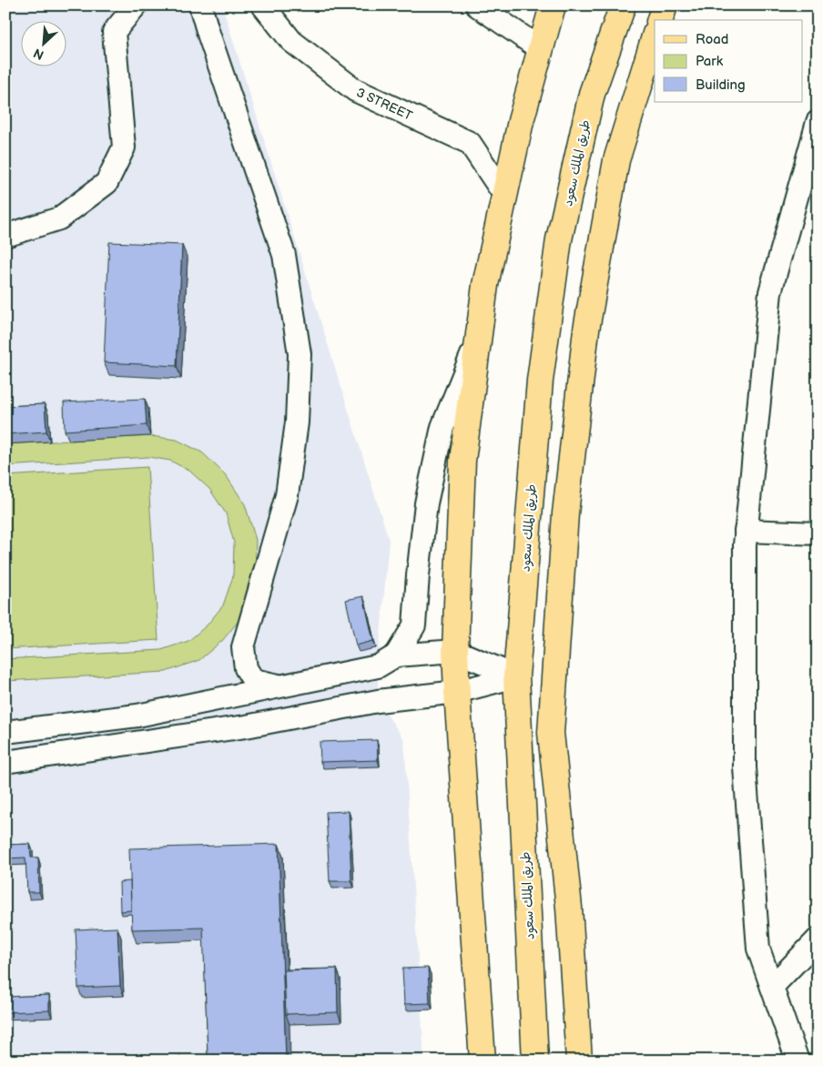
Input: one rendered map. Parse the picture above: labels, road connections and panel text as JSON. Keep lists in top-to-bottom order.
{
  "streets": {
    "main road": ["طريق الملك سعود"],
    "street": ["3 STREET"]
  },
  "legend": ["Road", "Park", "Building"],
  "north": "bottom left"
}
